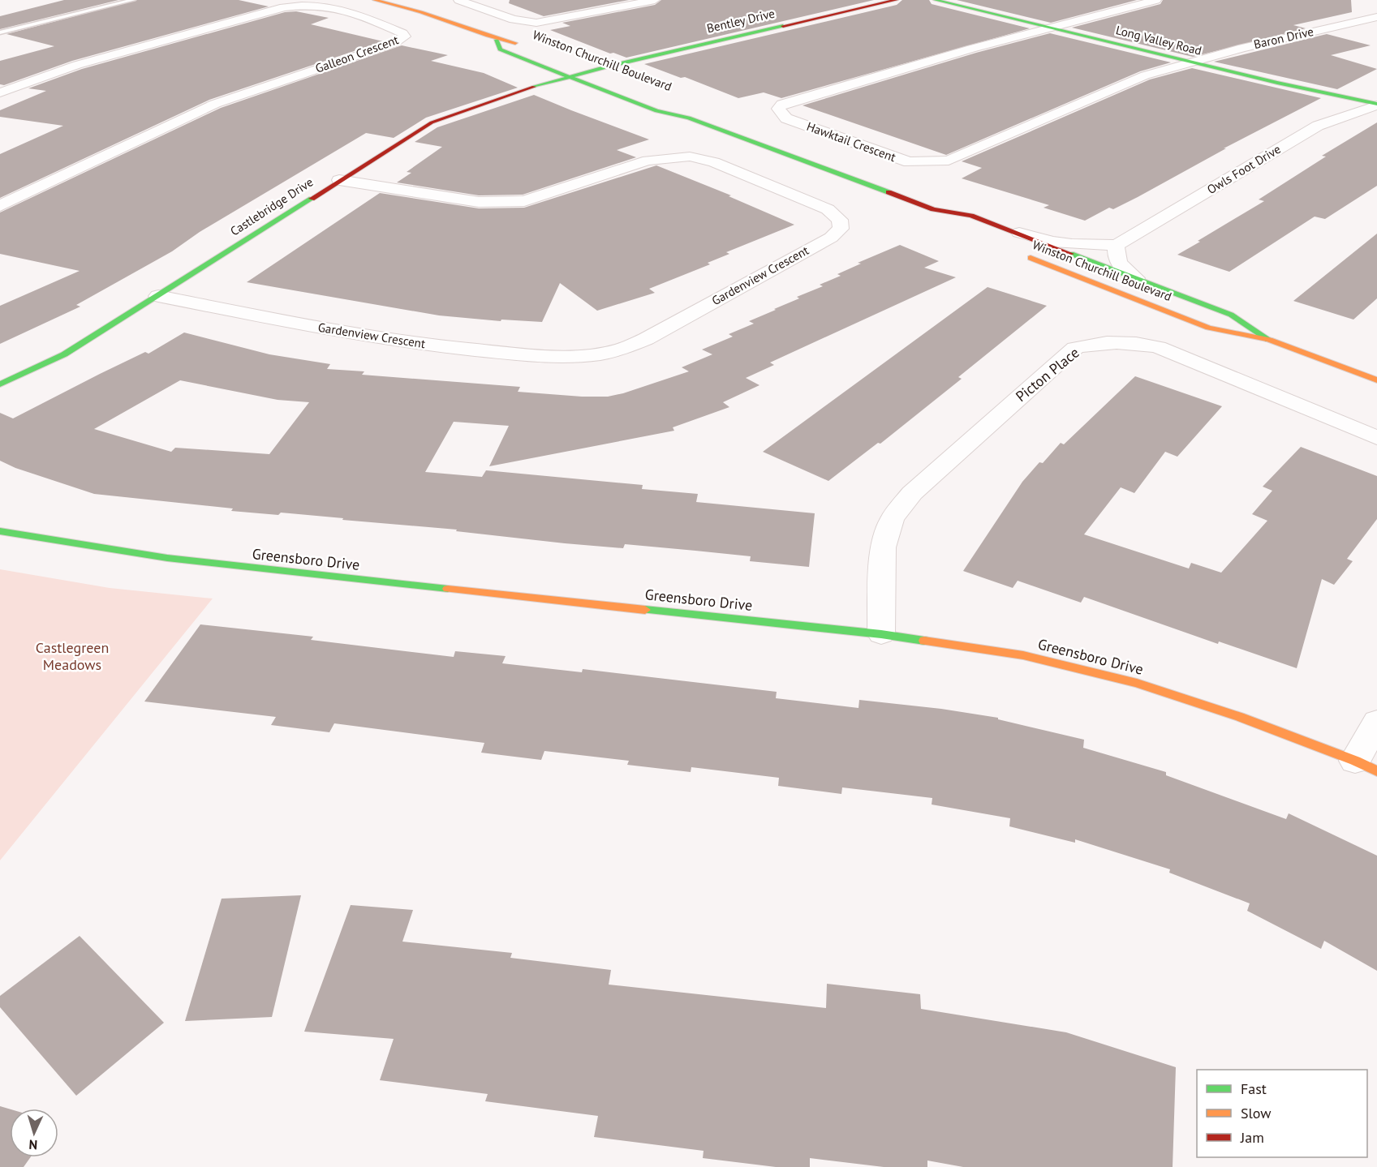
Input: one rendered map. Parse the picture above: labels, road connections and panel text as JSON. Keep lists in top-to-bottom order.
{
  "streets": {
    "street": [
      "Bentley Drive",
      "Baron Drive",
      "Long Valley Road",
      "Galleon Crescent",
      "Winston Churchill Boulevard",
      "Hawktail Crescent",
      "Owls Foot Drive",
      "Castlebridge Drive",
      "Gardenview Crescent",
      "Picton Place",
      "Greensboro Drive"
    ]
  },
  "crossings": [
    ["Bentley Drive", "Winston Churchill Boulevard"],
    ["Bentley Drive", "Castlebridge Drive"],
    ["Baron Drive", "Long Valley Road"],
    ["Baron Drive", "Hawktail Crescent"],
    ["Long Valley Road", "Hawktail Crescent"],
    ["Long Valley Road", "Owls Foot Drive"],
    ["Winston Churchill Boulevard", "Owls Foot Drive"],
    ["Winston Churchill Boulevard", "Castlebridge Drive"],
    ["Castlebridge Drive", "Gardenview Crescent"],
    ["Picton Place", "Greensboro Drive"]
  ],
  "parks": ["Castlegreen Meadows"],
  "legend": ["Fast", "Slow", "Jam"],
  "north": "bottom"
}
